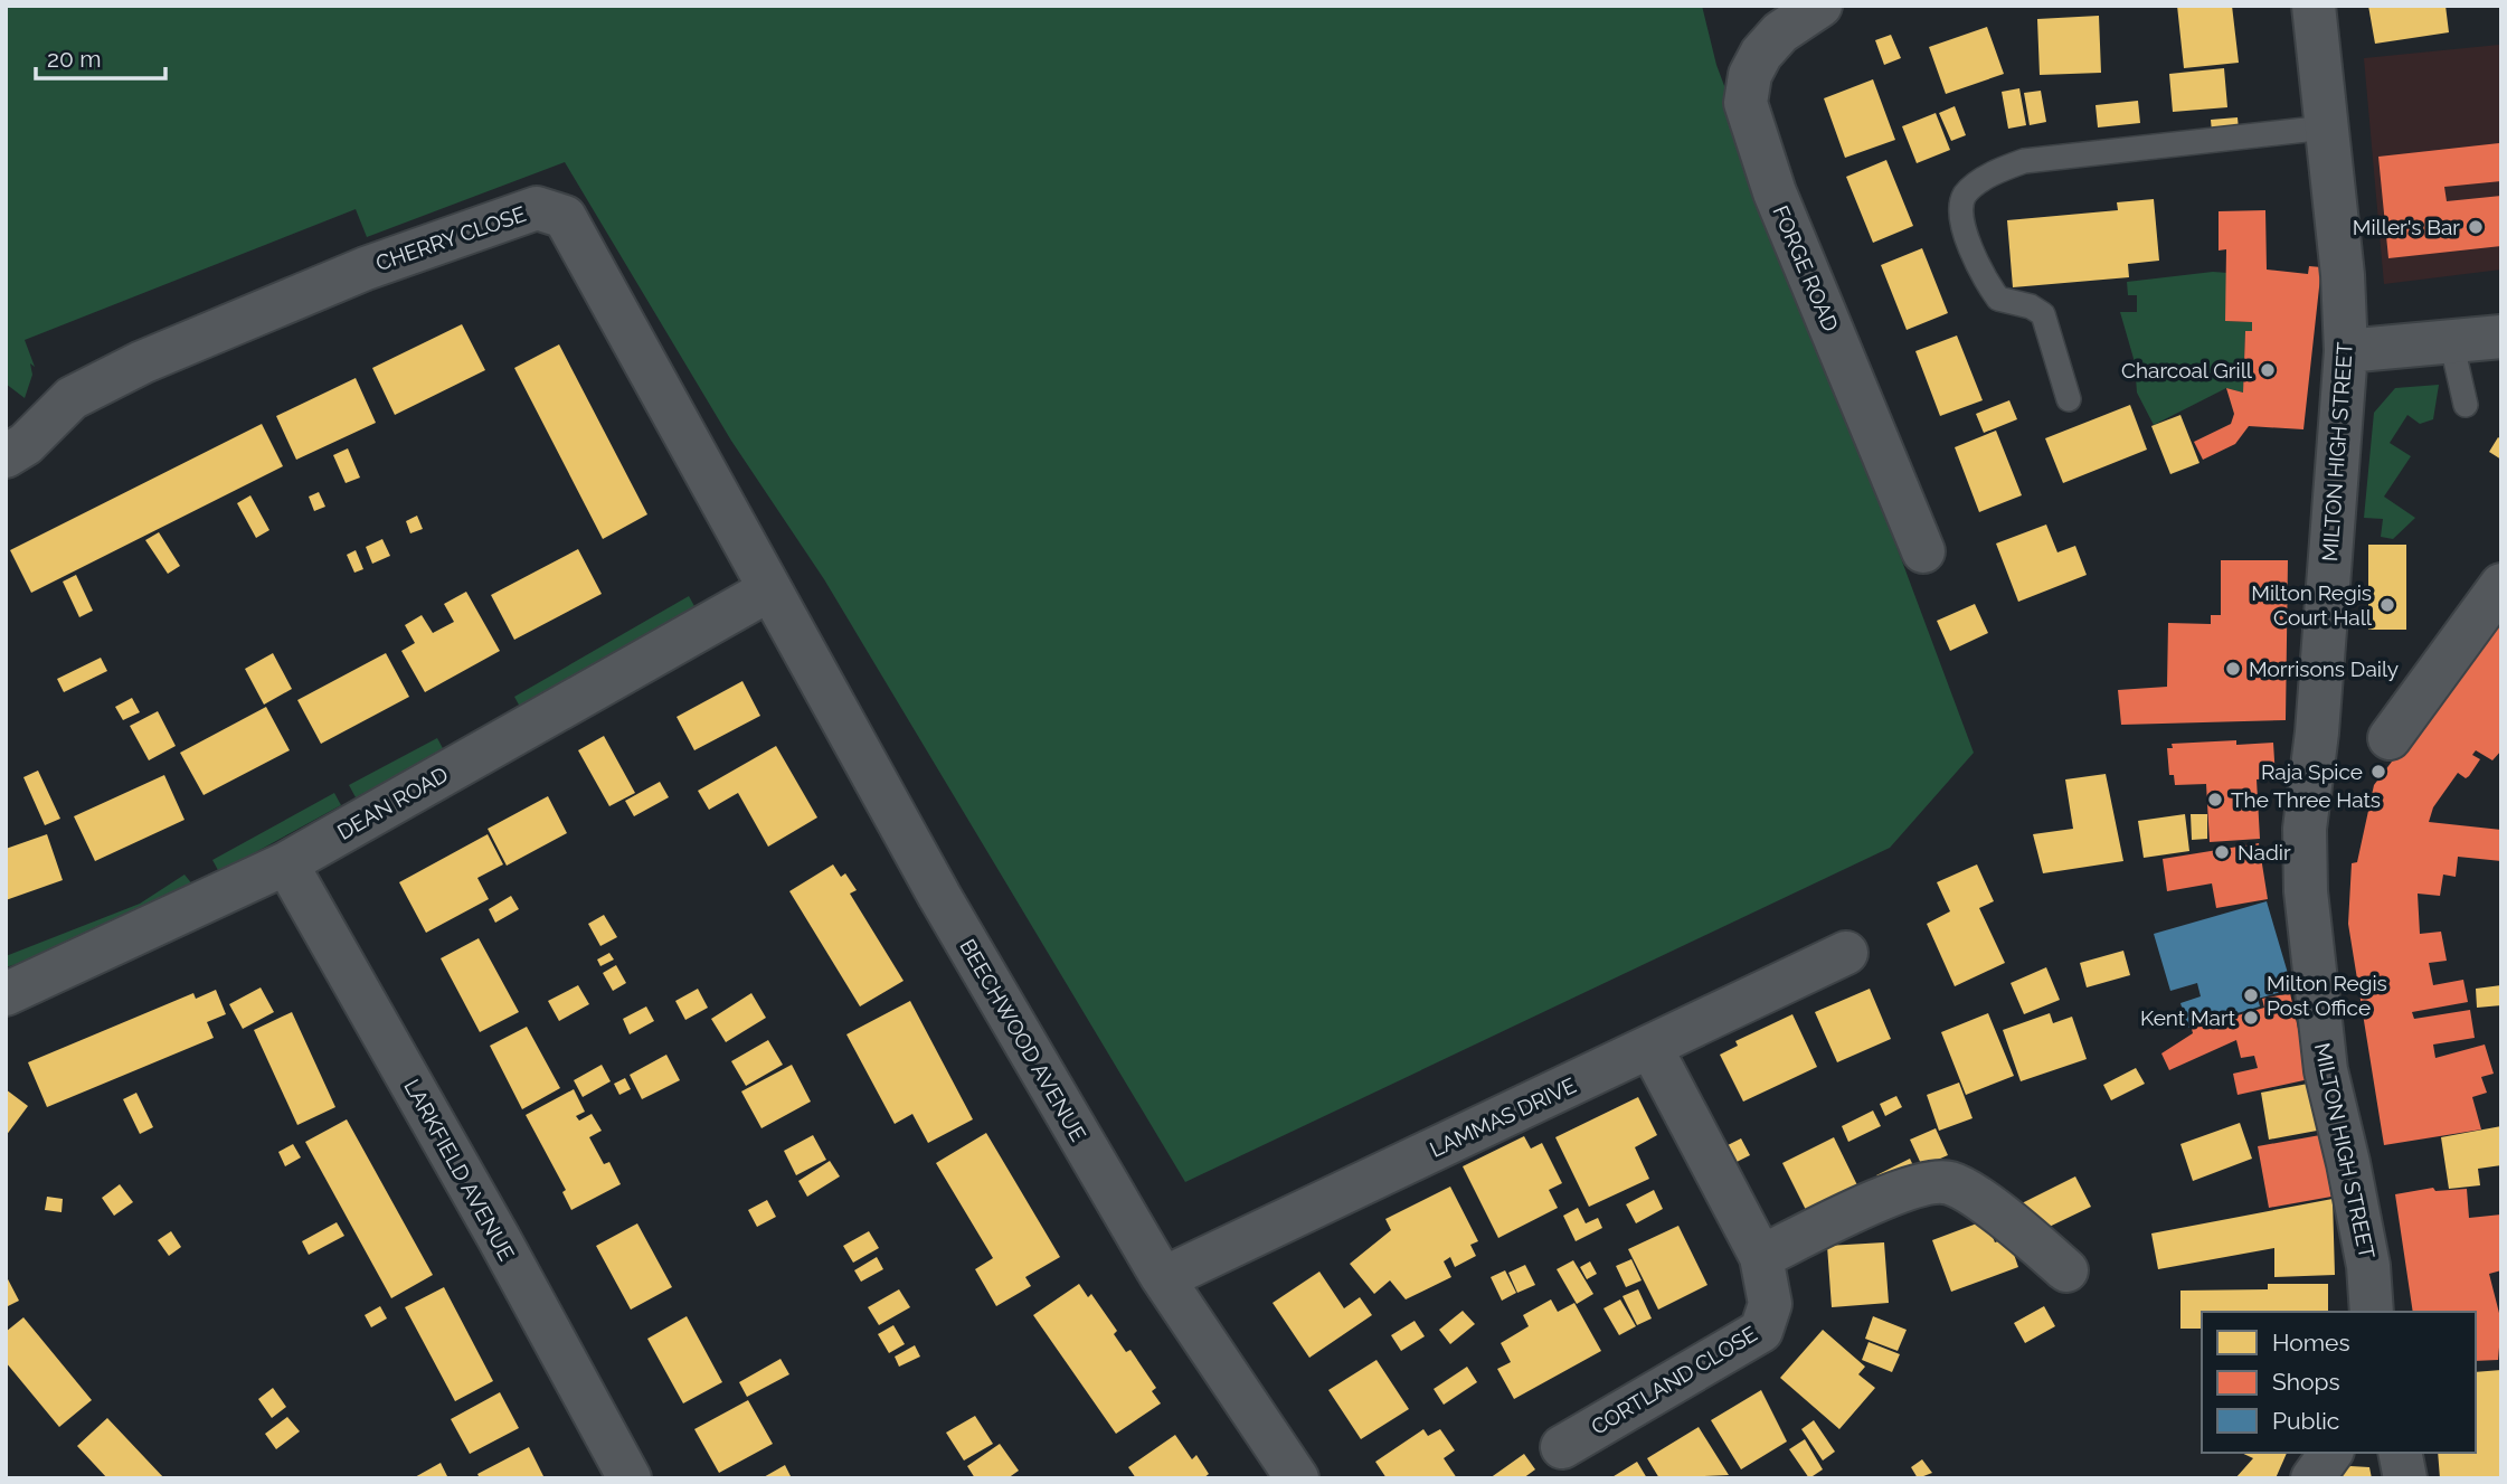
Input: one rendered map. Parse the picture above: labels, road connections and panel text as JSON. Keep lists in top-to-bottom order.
{
  "streets": {
    "street": [
      "CHERRY CLOSE",
      "FORGE ROAD",
      "MILTON HIGH STREET",
      "DEAN ROAD",
      "BEECHWOOD AVENUE",
      "LAMMAS DRIVE",
      "LARKFIELD AVENUE",
      "CORTLAND CLOSE"
    ]
  },
  "crossings": [
    ["CHERRY CLOSE", "DEAN ROAD"],
    ["CHERRY CLOSE", "BEECHWOOD AVENUE"],
    ["DEAN ROAD", "BEECHWOOD AVENUE"],
    ["DEAN ROAD", "LARKFIELD AVENUE"],
    ["BEECHWOOD AVENUE", "LAMMAS DRIVE"],
    ["LAMMAS DRIVE", "CORTLAND CLOSE"]
  ],
  "places": [
    "Miller's Bar",
    "Charcoal Grill",
    "Milton Regis Court Hall",
    "Morrisons Daily",
    "Raja Spice",
    "The Three Hats",
    "Nadir",
    "Milton Regis Post Office",
    "Kent Mart"
  ],
  "legend": ["Homes", "Shops", "Public"],
  "scale_bar": "20 m"
}
